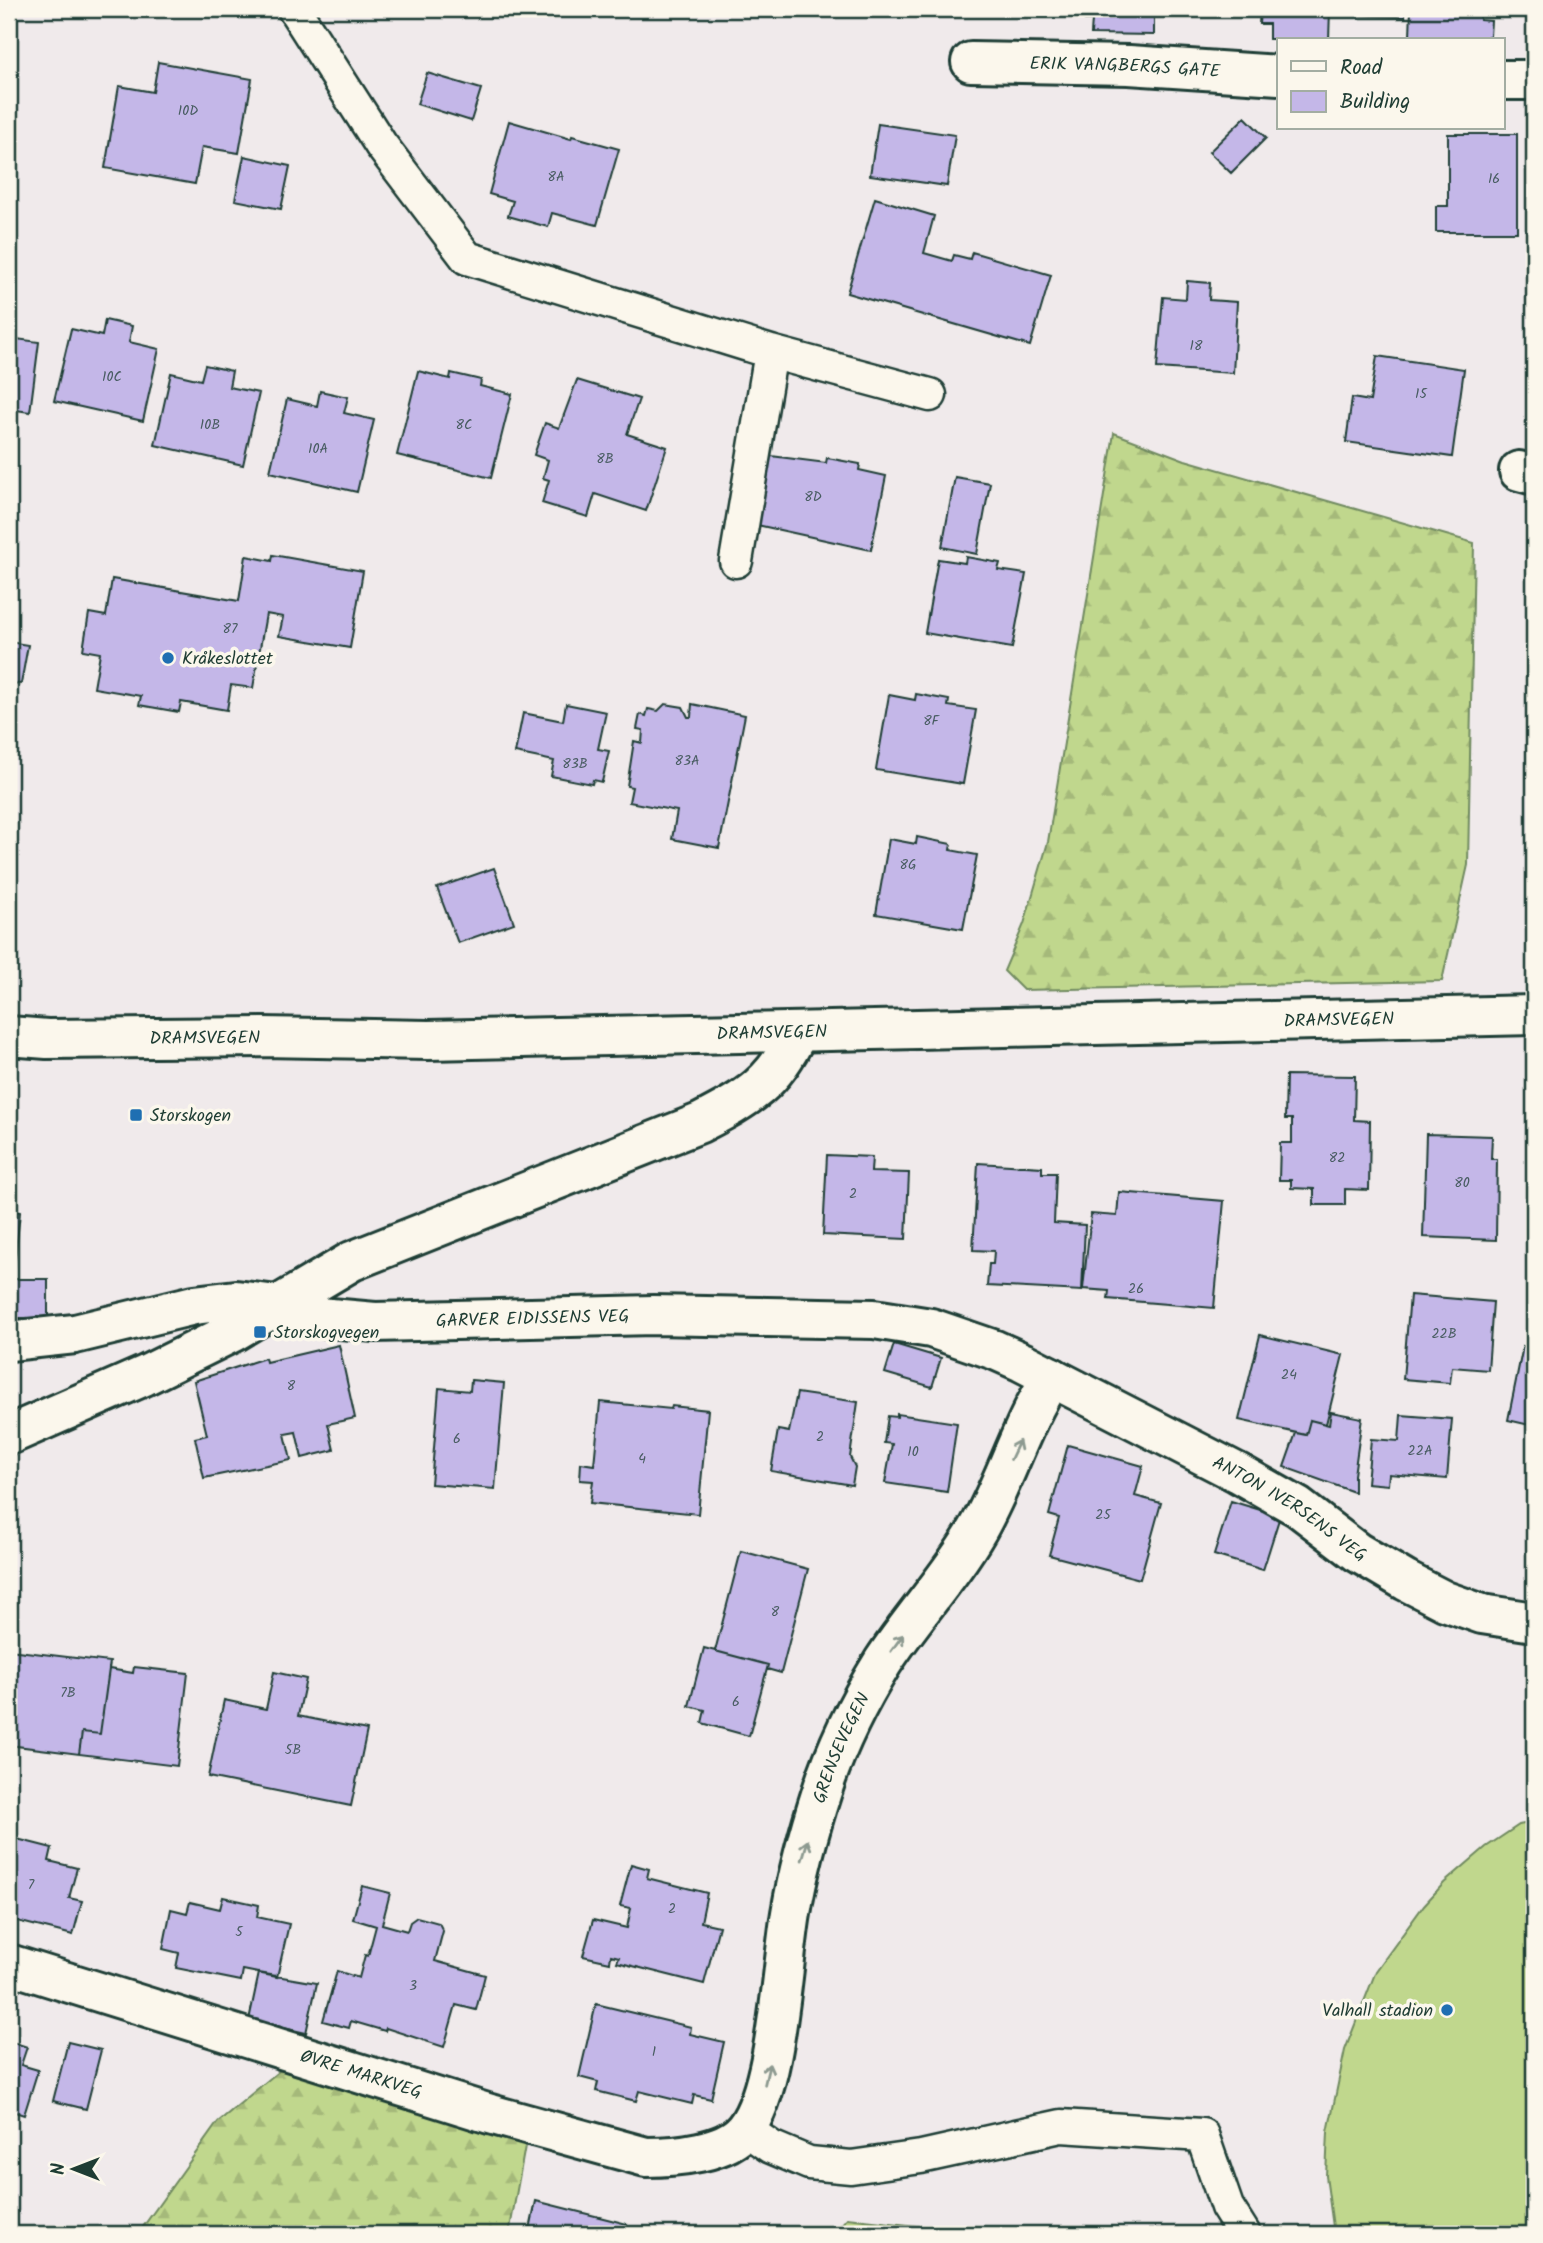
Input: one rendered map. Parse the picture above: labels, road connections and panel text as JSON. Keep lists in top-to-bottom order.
{
  "streets": {
    "street": [
      "ERIK VANGBERGS GATE",
      "DRAMSVEGEN",
      "GARVER EIDISSENS VEG",
      "ANTON IVERSENS VEG",
      "GRENSEVEGEN",
      "ØVRE MARKVEG"
    ]
  },
  "crossings": [
    ["GARVER EIDISSENS VEG", "ANTON IVERSENS VEG"],
    ["GARVER EIDISSENS VEG", "GRENSEVEGEN"],
    ["ANTON IVERSENS VEG", "GRENSEVEGEN"],
    ["GRENSEVEGEN", "ØVRE MARKVEG"]
  ],
  "one_way": ["GRENSEVEGEN"],
  "places": {
    "other": ["Kråkeslottet", "Valhall stadion"],
    "transit": ["Storskogen", "Storskogvegen"]
  },
  "house_numbers": [
    "10D",
    "8A",
    "16",
    "18",
    "10C",
    "15",
    "10B",
    "8C",
    "10A",
    "8B",
    "8D",
    "87",
    "8F",
    "83A",
    "83B",
    "8G",
    "82",
    "80",
    "2",
    "26",
    "22B",
    "24",
    "8",
    "2",
    "6",
    "22A",
    "10",
    "4",
    "25",
    "8",
    "7B",
    "6",
    "5B",
    "7",
    "2",
    "5",
    "3",
    "1"
  ],
  "legend": ["Road", "Building"],
  "north": "left"
}
